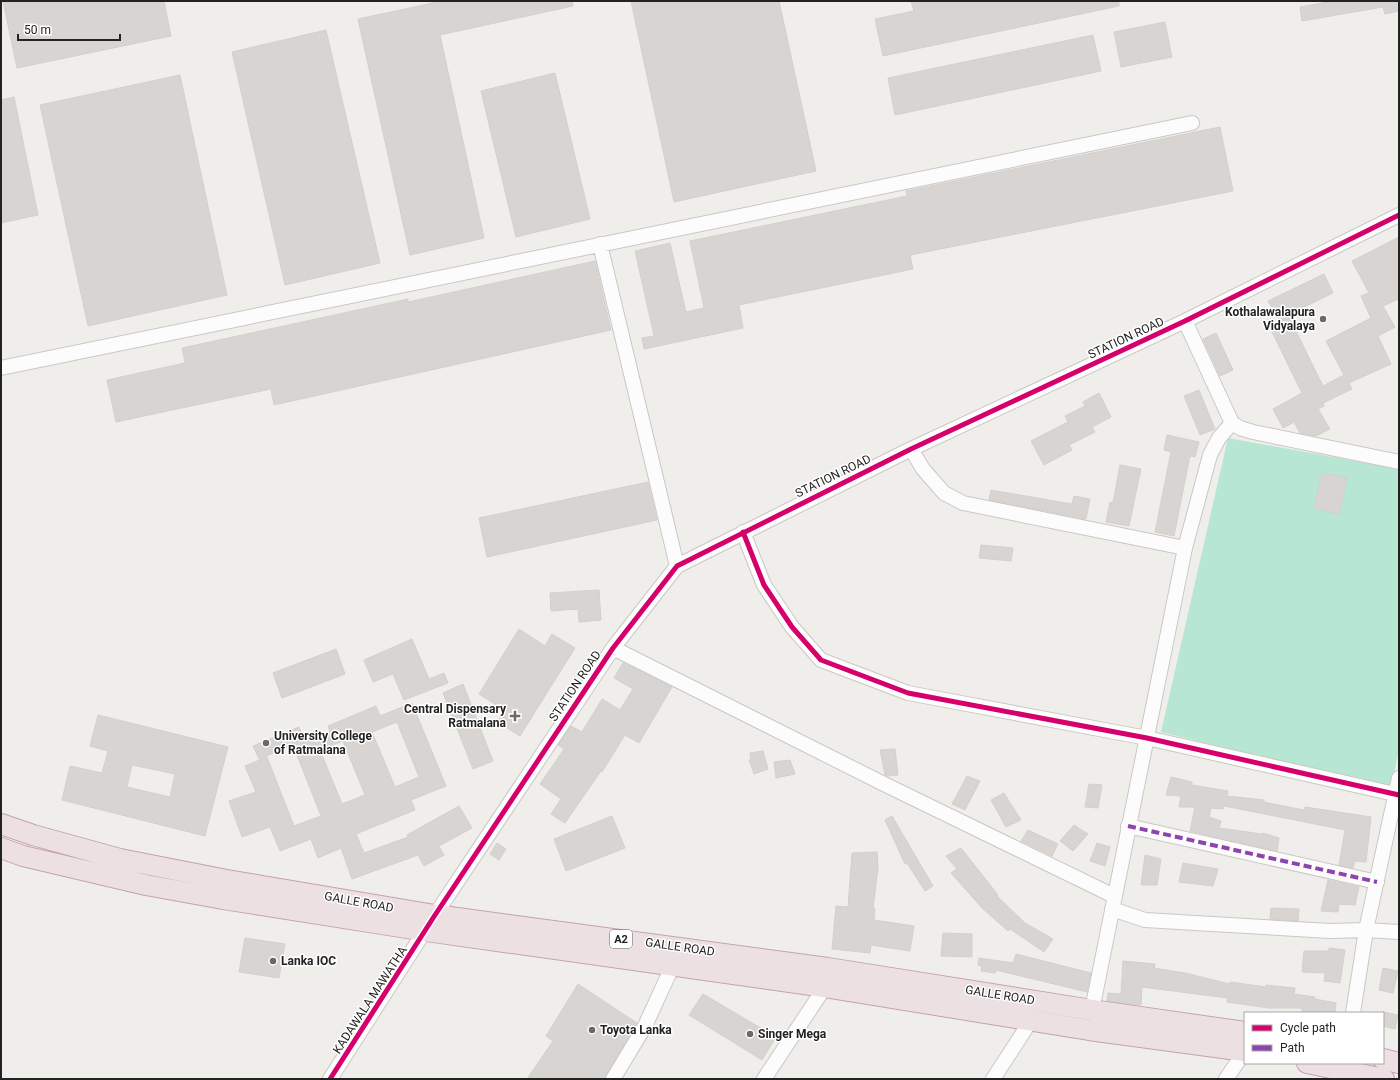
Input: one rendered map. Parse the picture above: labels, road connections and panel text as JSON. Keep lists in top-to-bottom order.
{
  "streets": {
    "highway": ["GALLE ROAD", "A2"],
    "street": ["STATION ROAD", "KADAWALA MAWATHA"]
  },
  "crossings": [
    ["STATION ROAD", "GALLE ROAD"],
    ["STATION ROAD", "KADAWALA MAWATHA"],
    ["GALLE ROAD", "KADAWALA MAWATHA"]
  ],
  "places": {
    "other": [
      "Kothalawalapura Vidyalaya",
      "University College of Ratmalana",
      "Lanka IOC",
      "Toyota Lanka",
      "Singer Mega"
    ],
    "health": ["Central Dispensary Ratmalana"]
  },
  "legend": ["Cycle path", "Path"],
  "scale_bar": "50 m"
}
